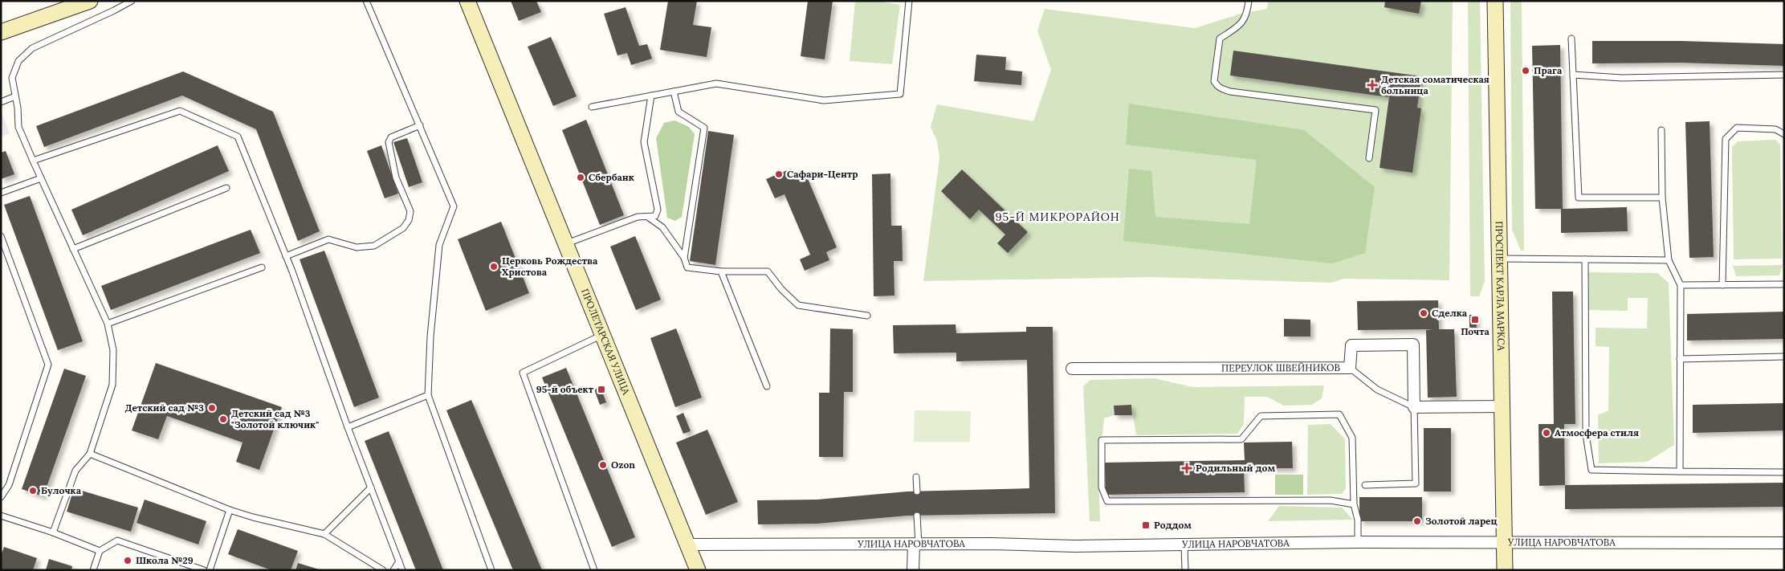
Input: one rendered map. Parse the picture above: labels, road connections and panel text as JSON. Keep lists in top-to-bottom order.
{
  "streets": {
    "street": [
      "ПРОСПЕКТ КАРЛА МАРКСА",
      "ПРОЛЕТАРСКАЯ УЛИЦА",
      "ПЕРЕУЛОК ШВЕЙНИКОВ",
      "УЛИЦА НАРОВЧАТОВА"
    ]
  },
  "crossings": [
    ["ПРОСПЕКТ КАРЛА МАРКСА", "УЛИЦА НАРОВЧАТОВА"],
    ["ПРОЛЕТАРСКАЯ УЛИЦА", "УЛИЦА НАРОВЧАТОВА"]
  ],
  "districts": ["95-Й МИКРОРАЙОН"],
  "places": {
    "other": [
      "Прага",
      "Сафари-Центр",
      "Сбербанк",
      "Церковь Рождества Христова",
      "Сделка",
      "Детский сад №3",
      "Детский сад №3 \"Золотой ключик\"",
      "Атмосфера стиля",
      "Ozon",
      "Булочка",
      "Золотой ларец",
      "Школа №29"
    ],
    "health": ["Детская соматическая больница", "Родильный дом"],
    "transit": ["Почта", "95-й объект", "Роддом"]
  }
}
